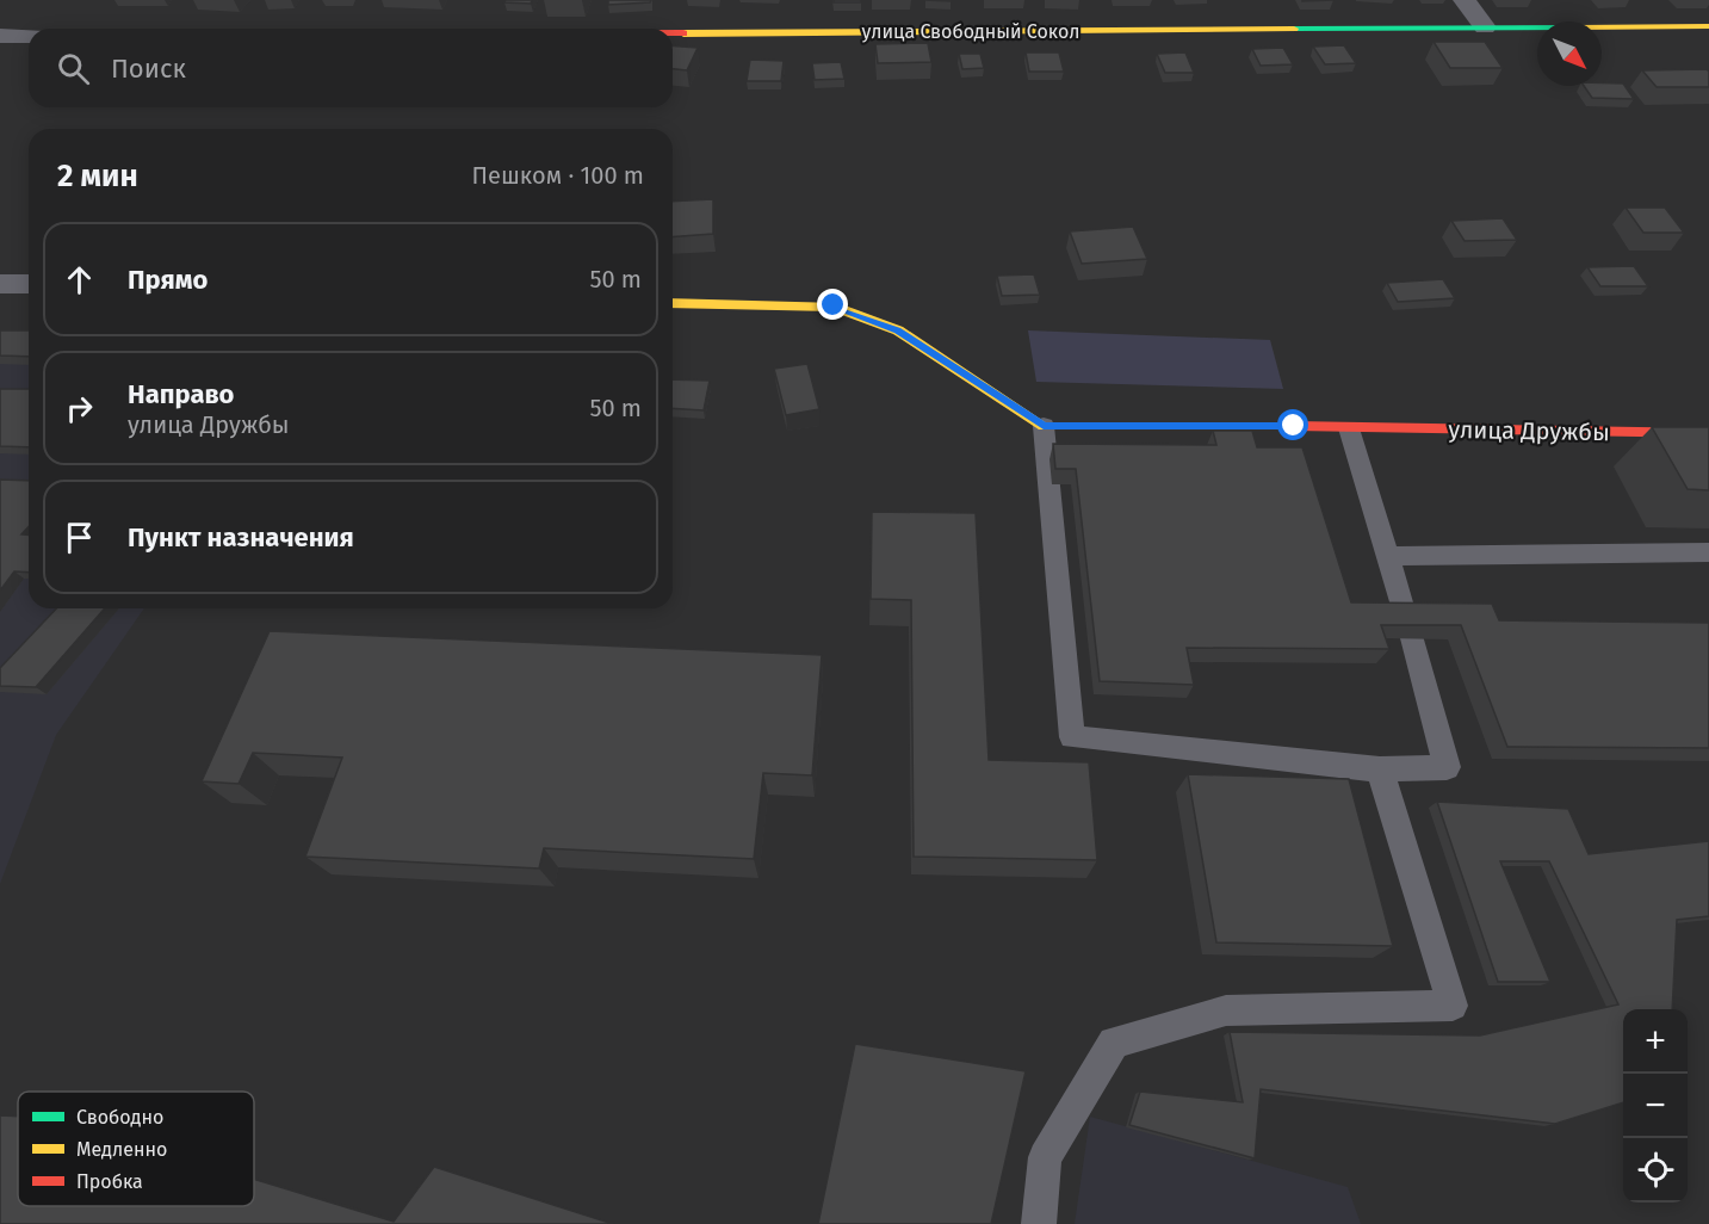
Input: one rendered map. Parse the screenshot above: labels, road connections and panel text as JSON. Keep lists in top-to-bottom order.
{
  "streets": {
    "street": ["улица Свободный Сокол", "улица Дружбы"]
  },
  "legend": ["Свободно", "Медленно", "Пробка"],
  "north": "bottom right",
  "page": {
    "search": "Поиск",
    "heading": ["2 мин", "Пешком · 100 m"],
    "list": [
      ["Прямо", "50 m"],
      ["Направо", "улица Дружбы", "50 m"],
      "Пункт назначения"
    ],
    "map_buttons": ["+", "−"]
  }
}
